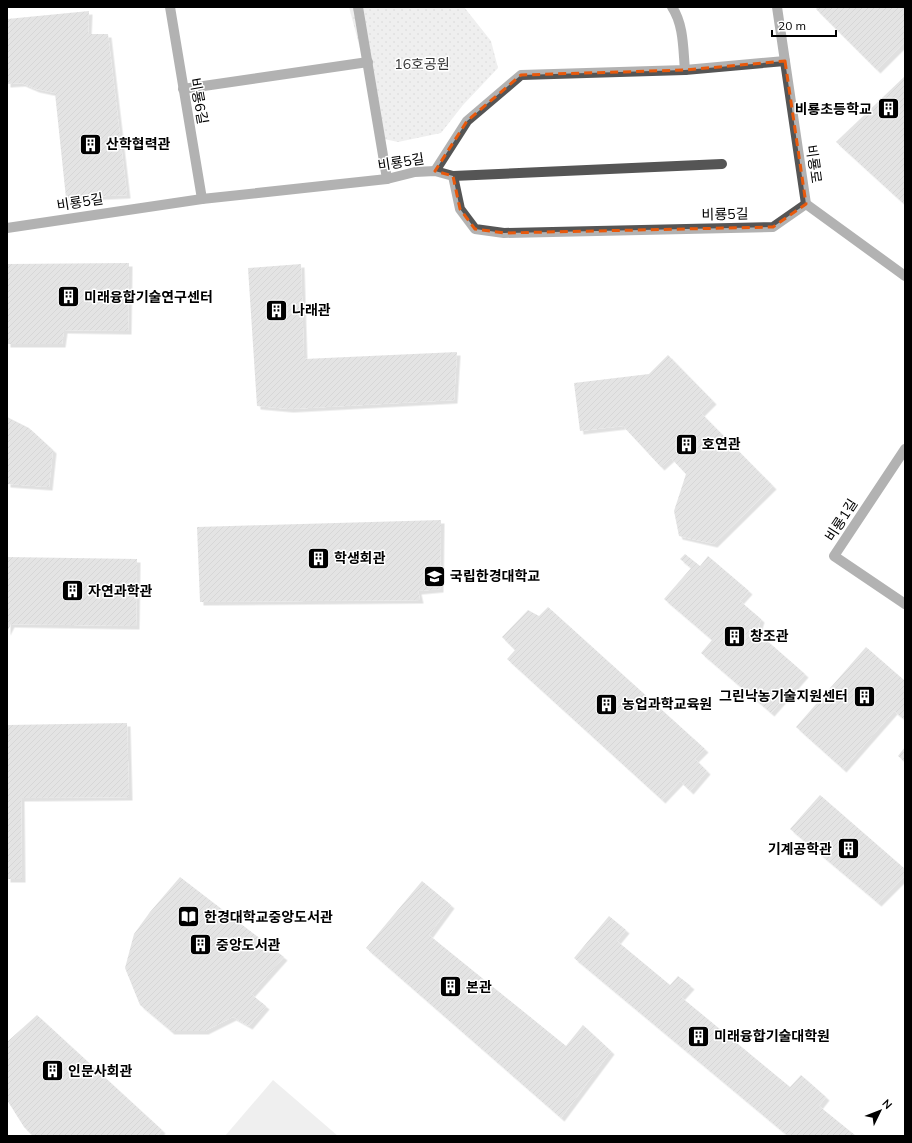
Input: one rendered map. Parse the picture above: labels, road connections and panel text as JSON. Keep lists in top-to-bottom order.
{
  "streets": {
    "street": [
      "비룡6길",
      "비룡5길",
      "비룡로",
      "비룡1길"
    ]
  },
  "crossings": [
    ["비룡6길", "비룡5길"],
    ["비룡5길", "비룡로"]
  ],
  "parks": ["16호공원"],
  "places": {
    "building": [
      "비룡초등학교",
      "산학협력관",
      "미래융합기술연구센터",
      "나래관",
      "호연관",
      "학생회관",
      "자연과학관",
      "창조관",
      "그린낙농기술지원센터",
      "농업과학교육원",
      "기계공학관",
      "중앙도서관",
      "본관",
      "미래융합기술대학원",
      "인문사회관"
    ],
    "school or university": ["국립한경대학교"],
    "library": ["한경대학교중앙도서관"]
  },
  "scale_bar": "20 m",
  "north": "top right"
}
